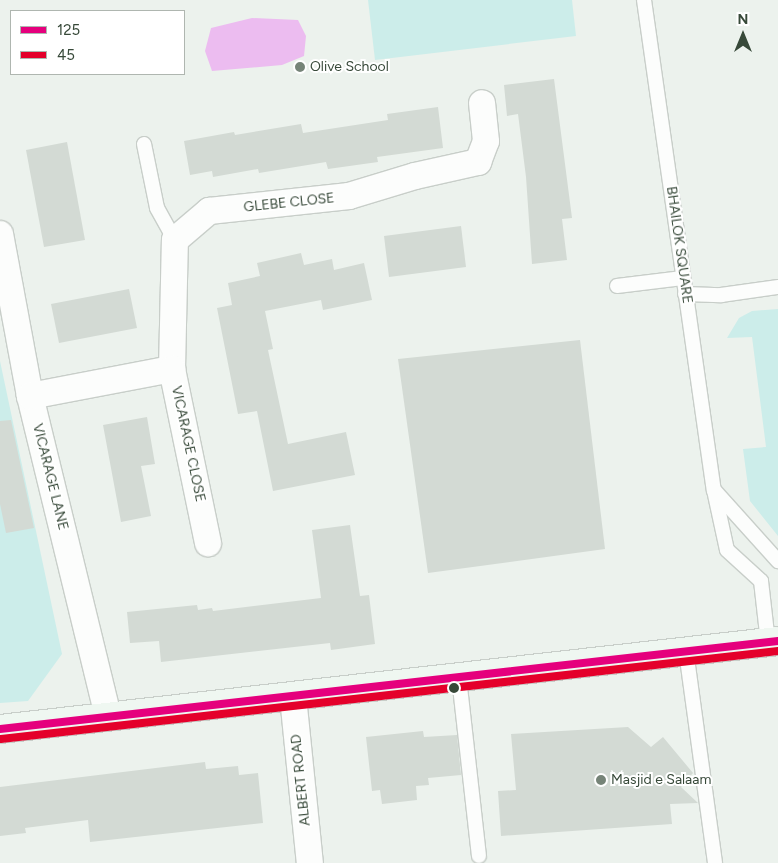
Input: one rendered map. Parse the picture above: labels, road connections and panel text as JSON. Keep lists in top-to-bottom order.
{
  "streets": {
    "street": [
      "GLEBE CLOSE",
      "VICARAGE CLOSE",
      "VICARAGE LANE",
      "ALBERT ROAD"
    ],
    "lane": ["BHAILOK SQUARE"]
  },
  "crossings": [
    ["VICARAGE CLOSE", "VICARAGE LANE"]
  ],
  "places": ["Olive School", "Masjid e Salaam"],
  "lines": ["transit line 125", "transit line 45"],
  "legend": ["125", "45"],
  "north": "top"
}
